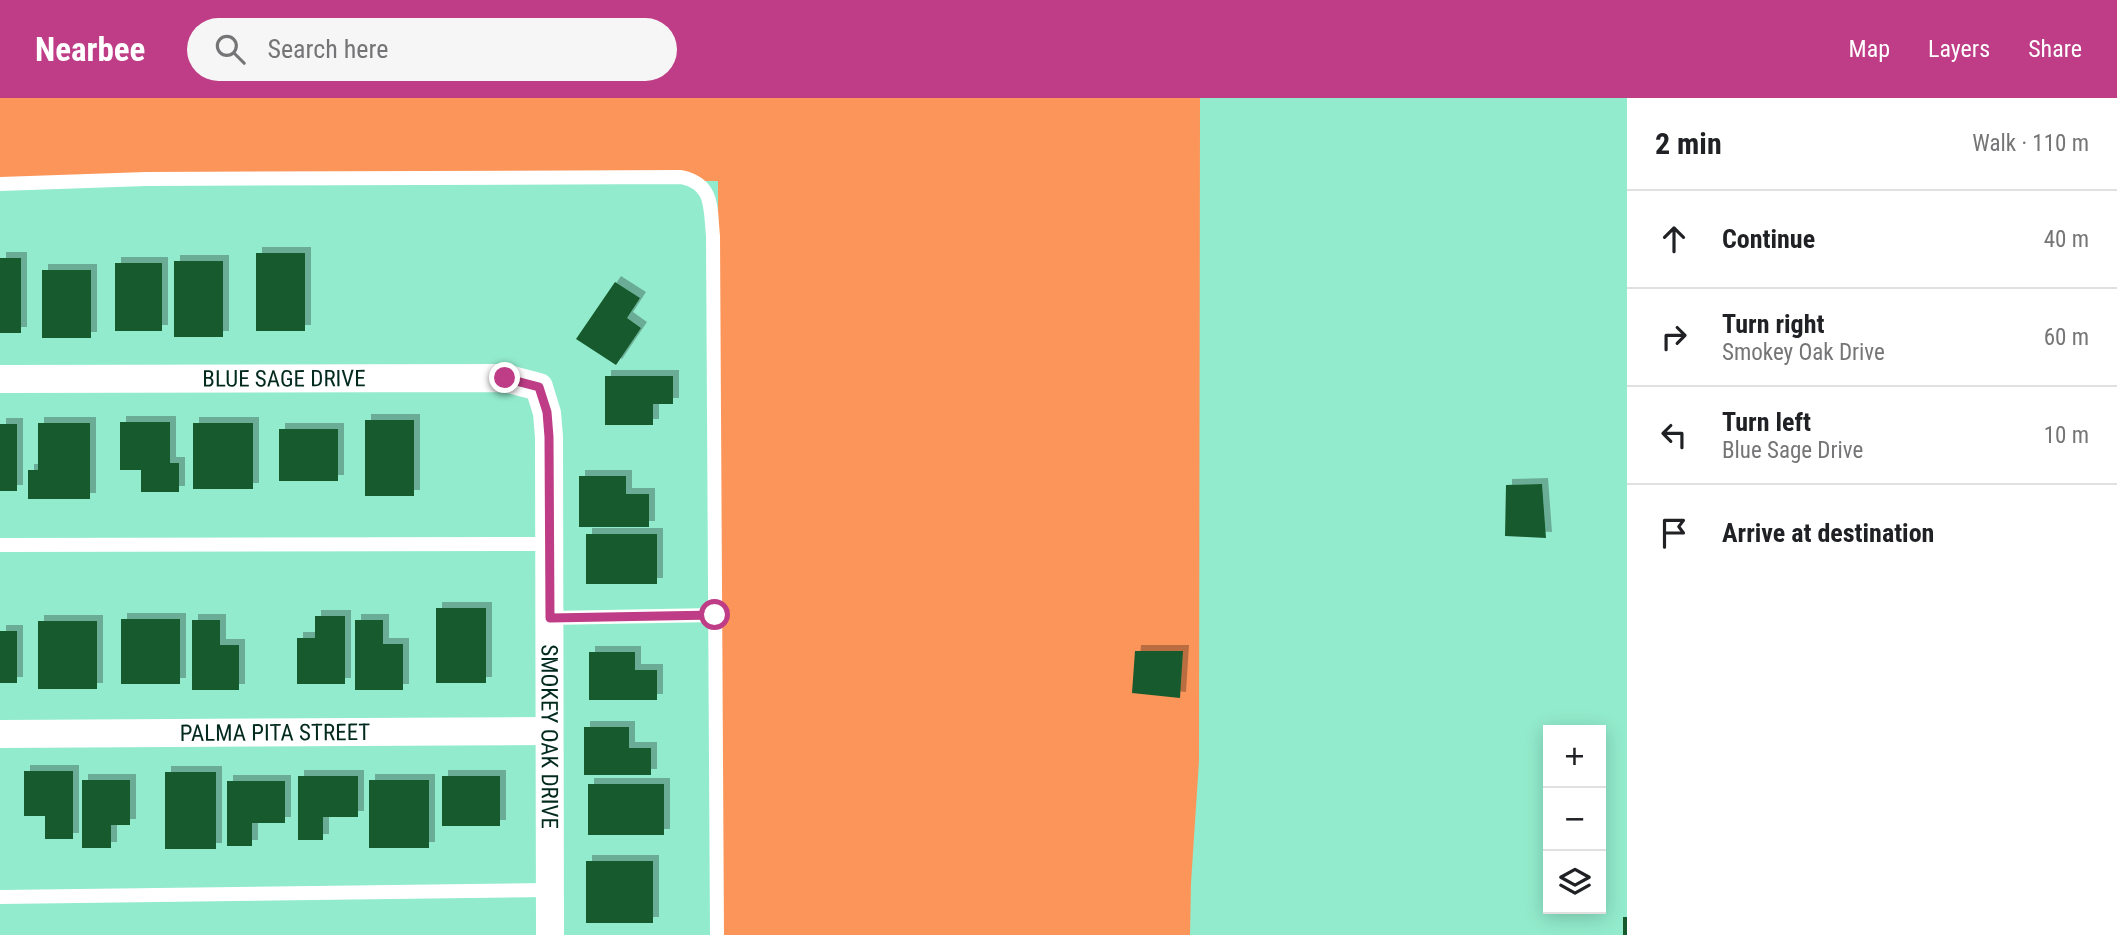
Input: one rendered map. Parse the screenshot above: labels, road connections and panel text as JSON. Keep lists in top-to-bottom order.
{
  "streets": {
    "street": ["BLUE SAGE DRIVE", "PALMA PITA STREET", "SMOKEY OAK DRIVE"]
  },
  "crossings": [
    ["BLUE SAGE DRIVE", "SMOKEY OAK DRIVE"],
    ["PALMA PITA STREET", "SMOKEY OAK DRIVE"]
  ],
  "page": {
    "header": "Nearbee",
    "search": "Search here",
    "nav": ["Map", "Layers", "Share"],
    "heading": ["2 min", "Walk · 110 m"],
    "list": [
      ["Continue", "40 m"],
      ["Turn right", "Smokey Oak Drive", "60 m"],
      ["Turn left", "Blue Sage Drive", "10 m"],
      "Arrive at destination"
    ],
    "map_buttons": ["+", "−"]
  }
}
